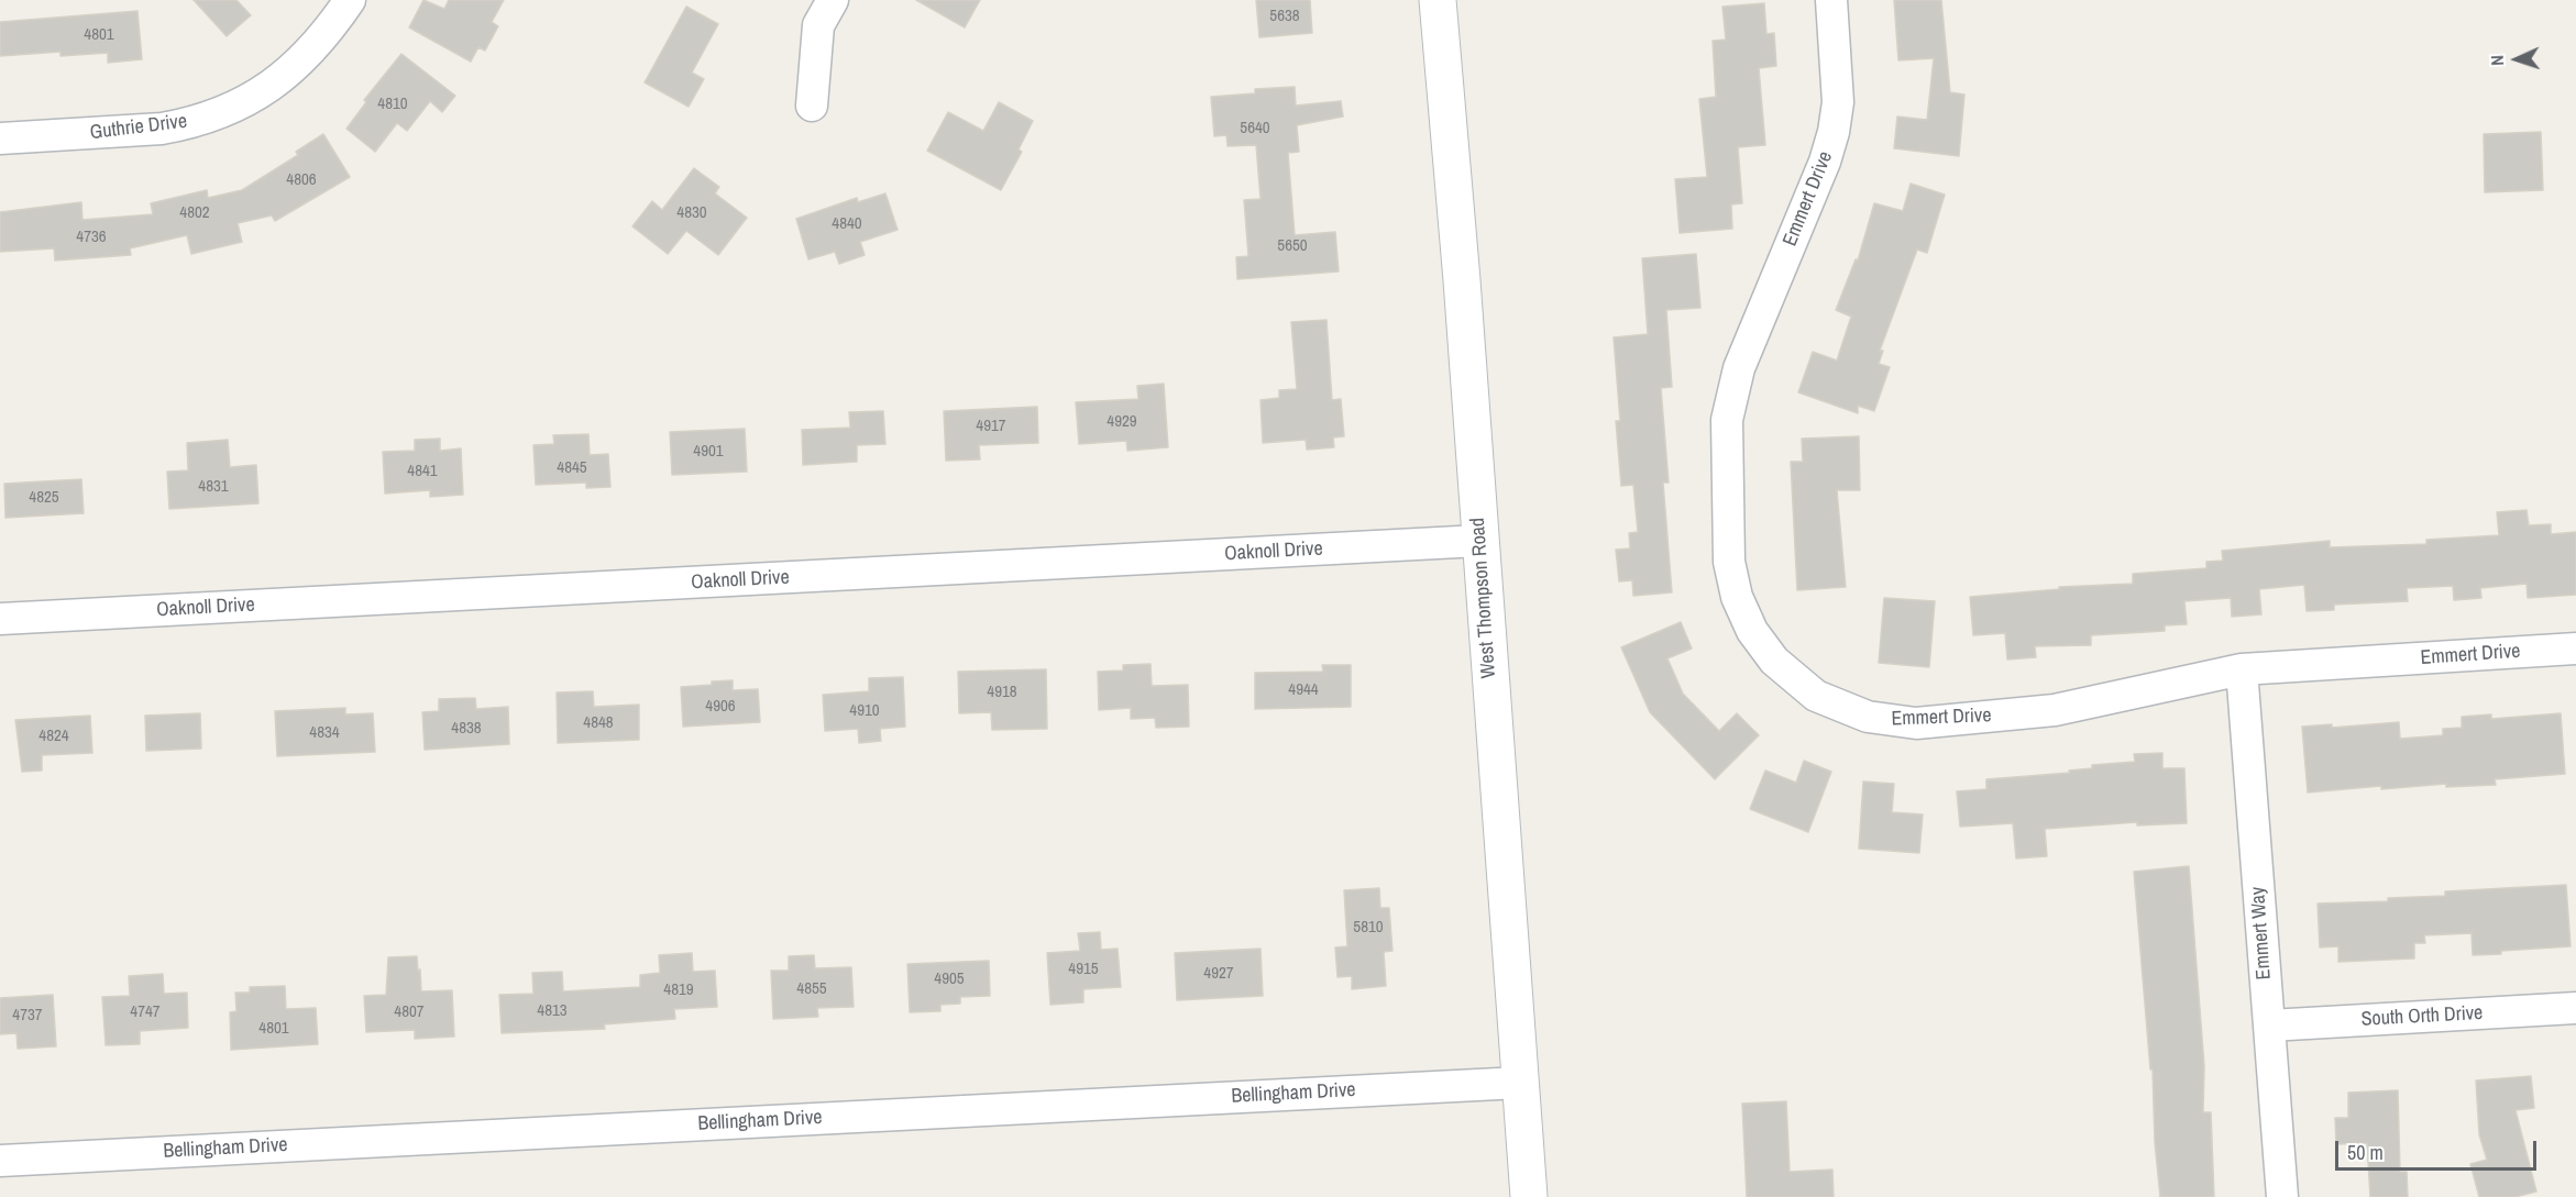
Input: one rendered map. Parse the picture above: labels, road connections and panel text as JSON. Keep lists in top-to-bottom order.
{
  "streets": {
    "main road": ["West Thompson Road"],
    "street": [
      "Guthrie Drive",
      "Emmert Drive",
      "Oaknoll Drive",
      "Emmert Way",
      "South Orth Drive",
      "Bellingham Drive"
    ]
  },
  "crossings": [
    ["Emmert Drive", "Emmert Way"],
    ["Oaknoll Drive", "West Thompson Road"],
    ["West Thompson Road", "Bellingham Drive"],
    ["Emmert Way", "South Orth Drive"]
  ],
  "house_numbers": [
    "5638",
    "4801",
    "4810",
    "5640",
    "4806",
    "4802",
    "4830",
    "4840",
    "4736",
    "5650",
    "4929",
    "4917",
    "4901",
    "4845",
    "4841",
    "4831",
    "4825",
    "4944",
    "4918",
    "4906",
    "4910",
    "4848",
    "4838",
    "4834",
    "4824",
    "5810",
    "4915",
    "4927",
    "4905",
    "4855",
    "4819",
    "4813",
    "4747",
    "4807",
    "4737",
    "4801"
  ],
  "scale_bar": "50 m",
  "north": "left"
}
